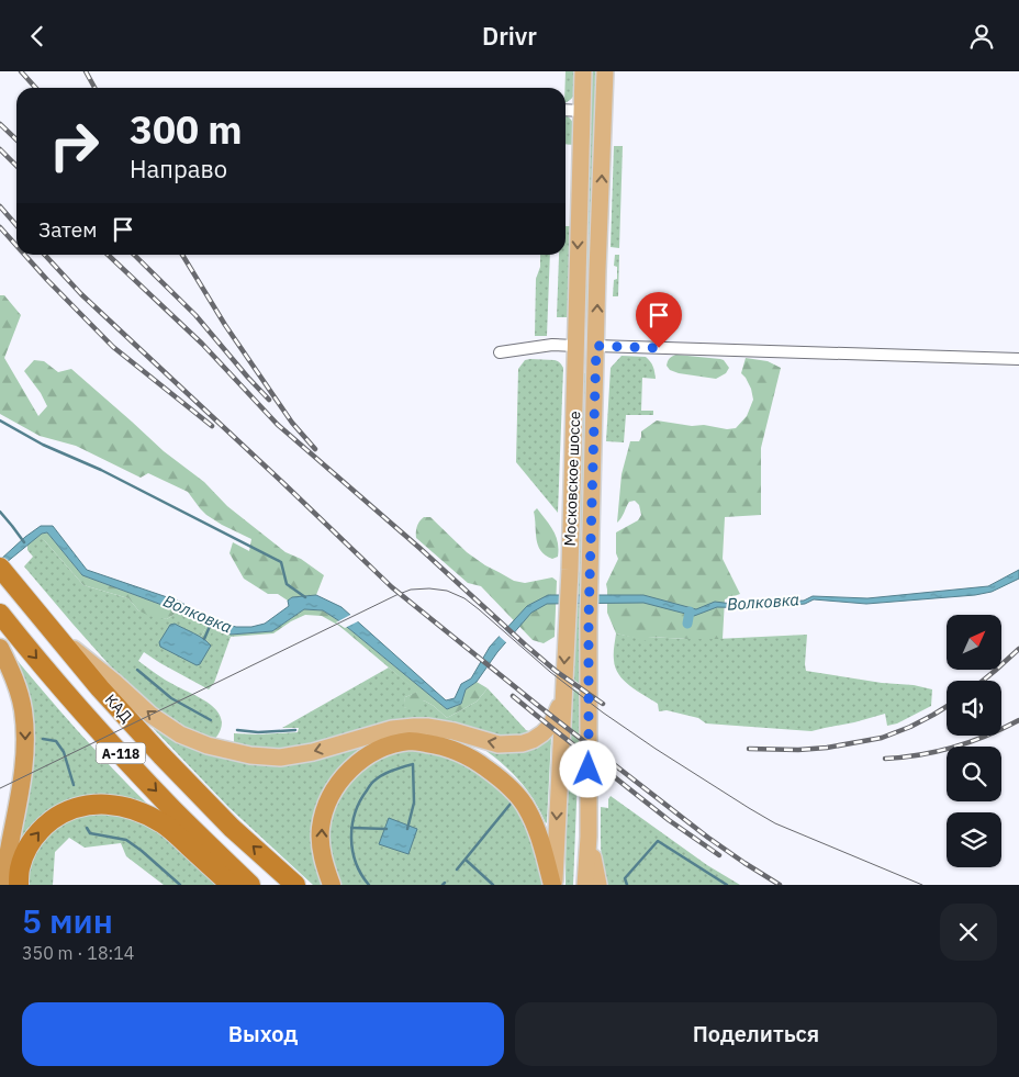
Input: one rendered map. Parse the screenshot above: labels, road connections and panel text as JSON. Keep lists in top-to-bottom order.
{
  "streets": {
    "highway": ["КАД", "А-118"],
    "main road": ["Московское шоссе"]
  },
  "water": ["Волковка"],
  "north": "top right",
  "page": {
    "header": "Drivr",
    "turn": ["300 m", "Направо"],
    "then": "Затем",
    "heading": ["5 мин", "350 m · 18:14"],
    "buttons": ["Выход", "Поделиться"]
  }
}
